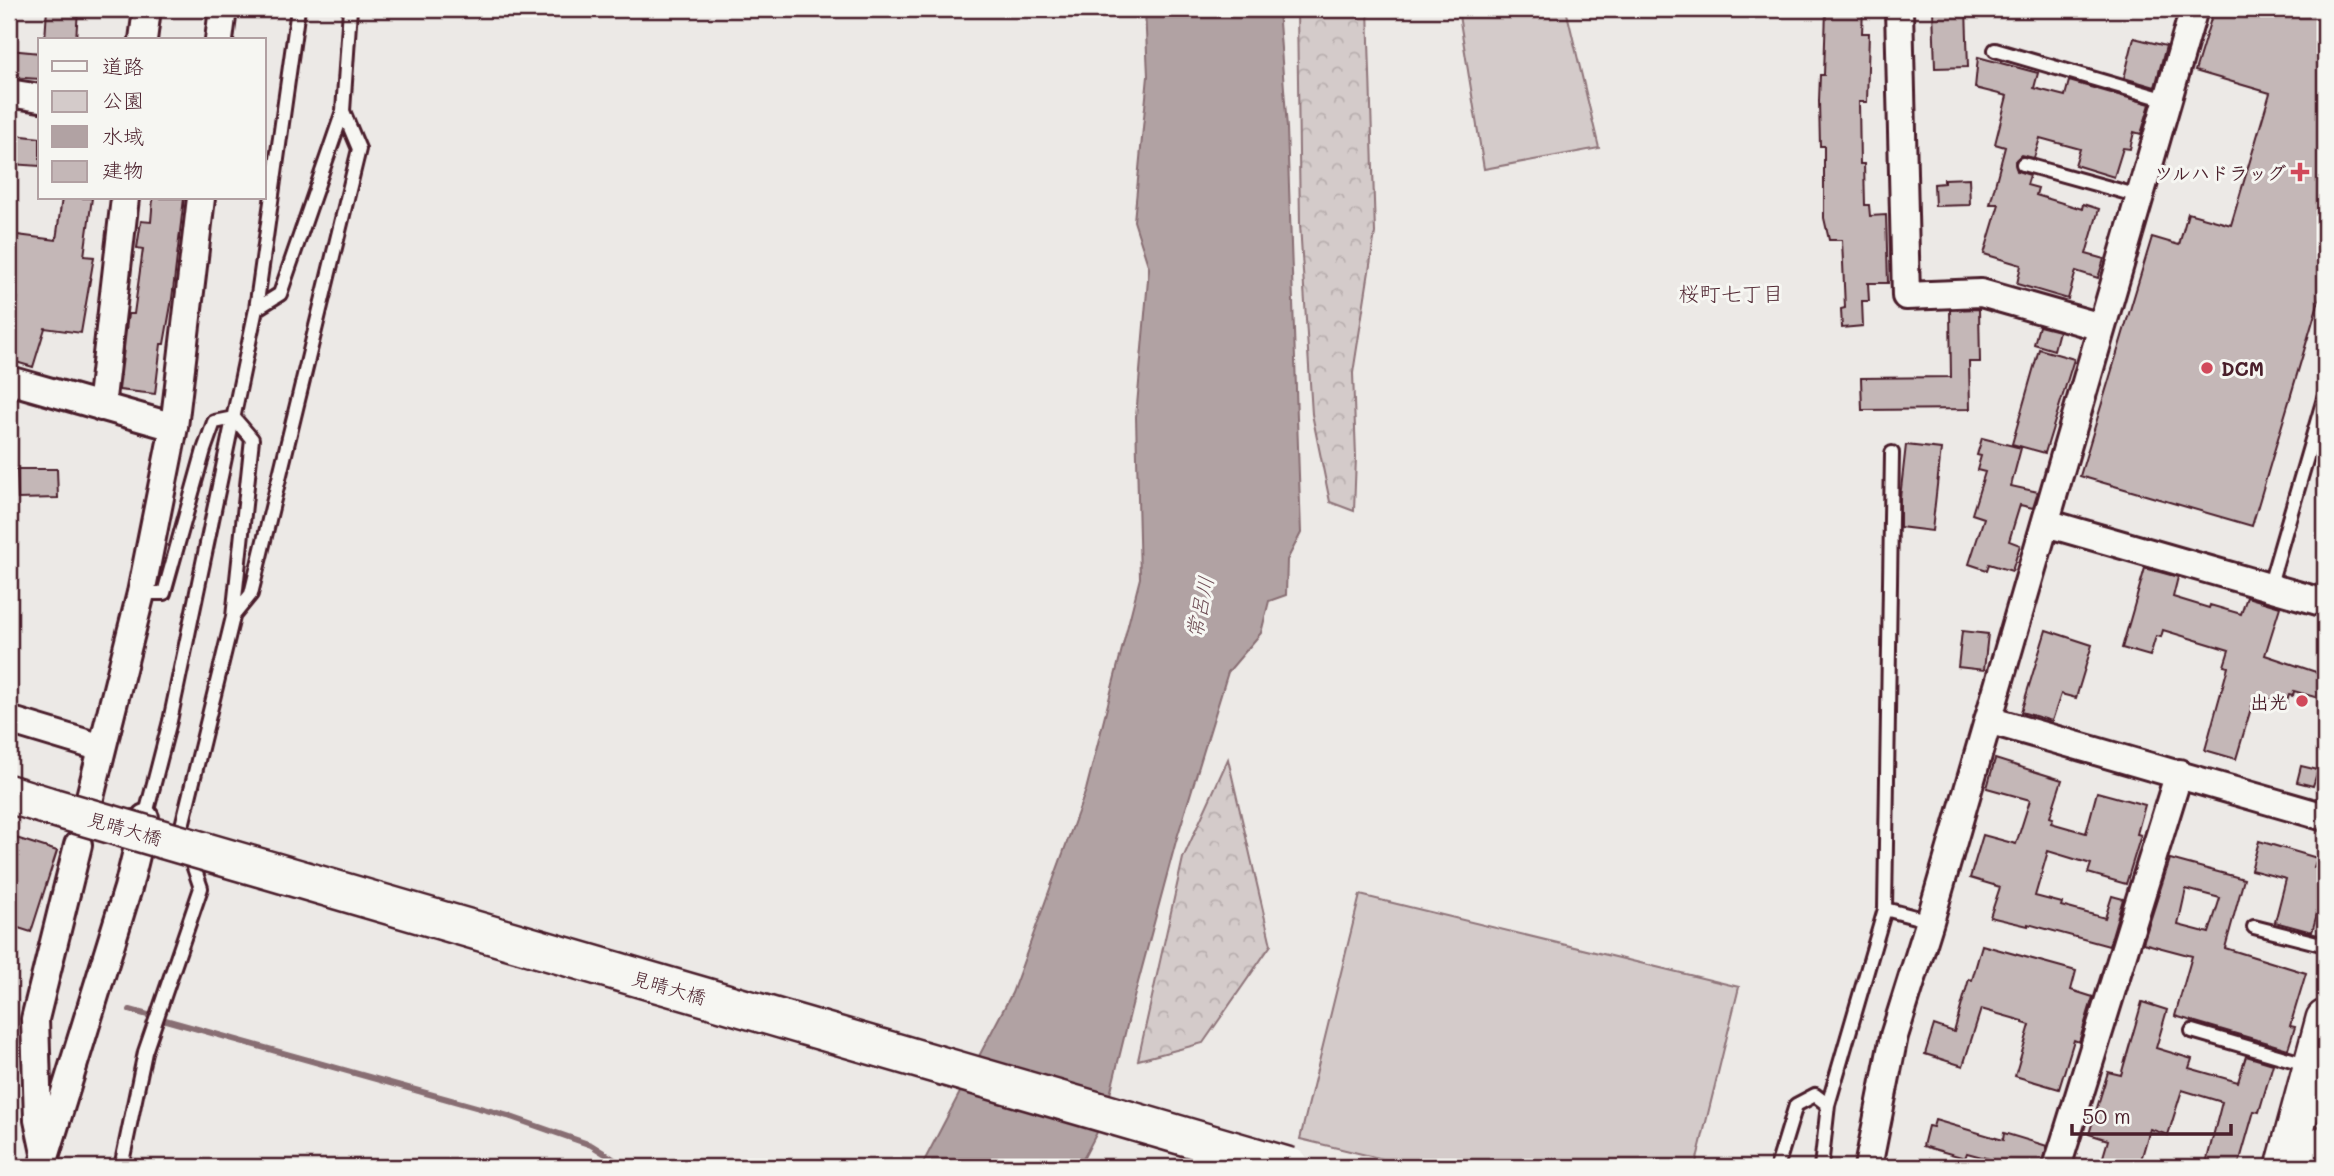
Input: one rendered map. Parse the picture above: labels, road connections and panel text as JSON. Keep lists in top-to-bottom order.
{
  "streets": {
    "main road": ["見晴大橋"]
  },
  "districts": ["桜町七丁目"],
  "water": ["常呂川"],
  "places": {
    "health": ["ツルハドラッグ"],
    "other": ["DCM", "出光"]
  },
  "legend": [
    "道路",
    "公園",
    "水域",
    "建物"
  ],
  "scale_bar": "50 m"
}
